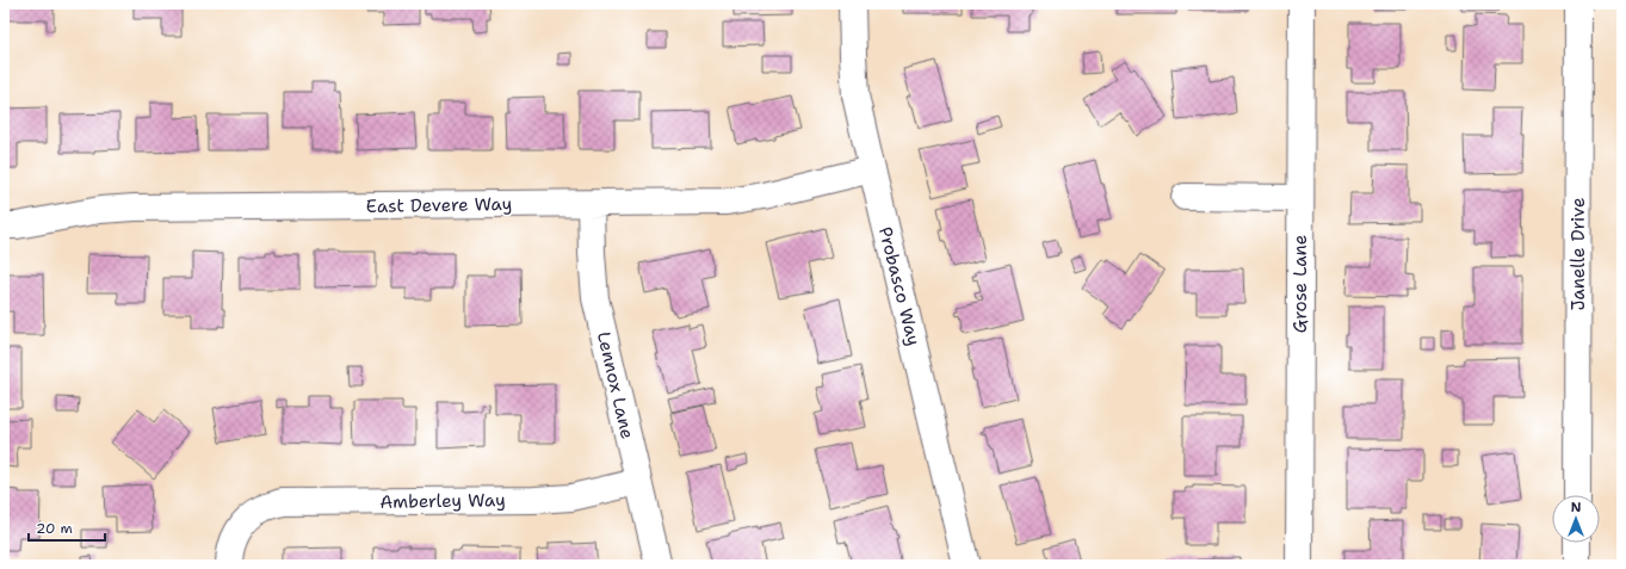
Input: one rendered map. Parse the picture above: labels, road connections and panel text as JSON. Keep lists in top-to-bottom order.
{
  "streets": {
    "street": [
      "East Devere Way",
      "Janelle Drive",
      "Grose Lane",
      "Probasco Way",
      "Lennox Lane",
      "Amberley Way"
    ]
  },
  "crossings": [
    ["East Devere Way", "Probasco Way"],
    ["East Devere Way", "Lennox Lane"],
    ["Lennox Lane", "Amberley Way"]
  ],
  "scale_bar": "20 m",
  "north": "top"
}
